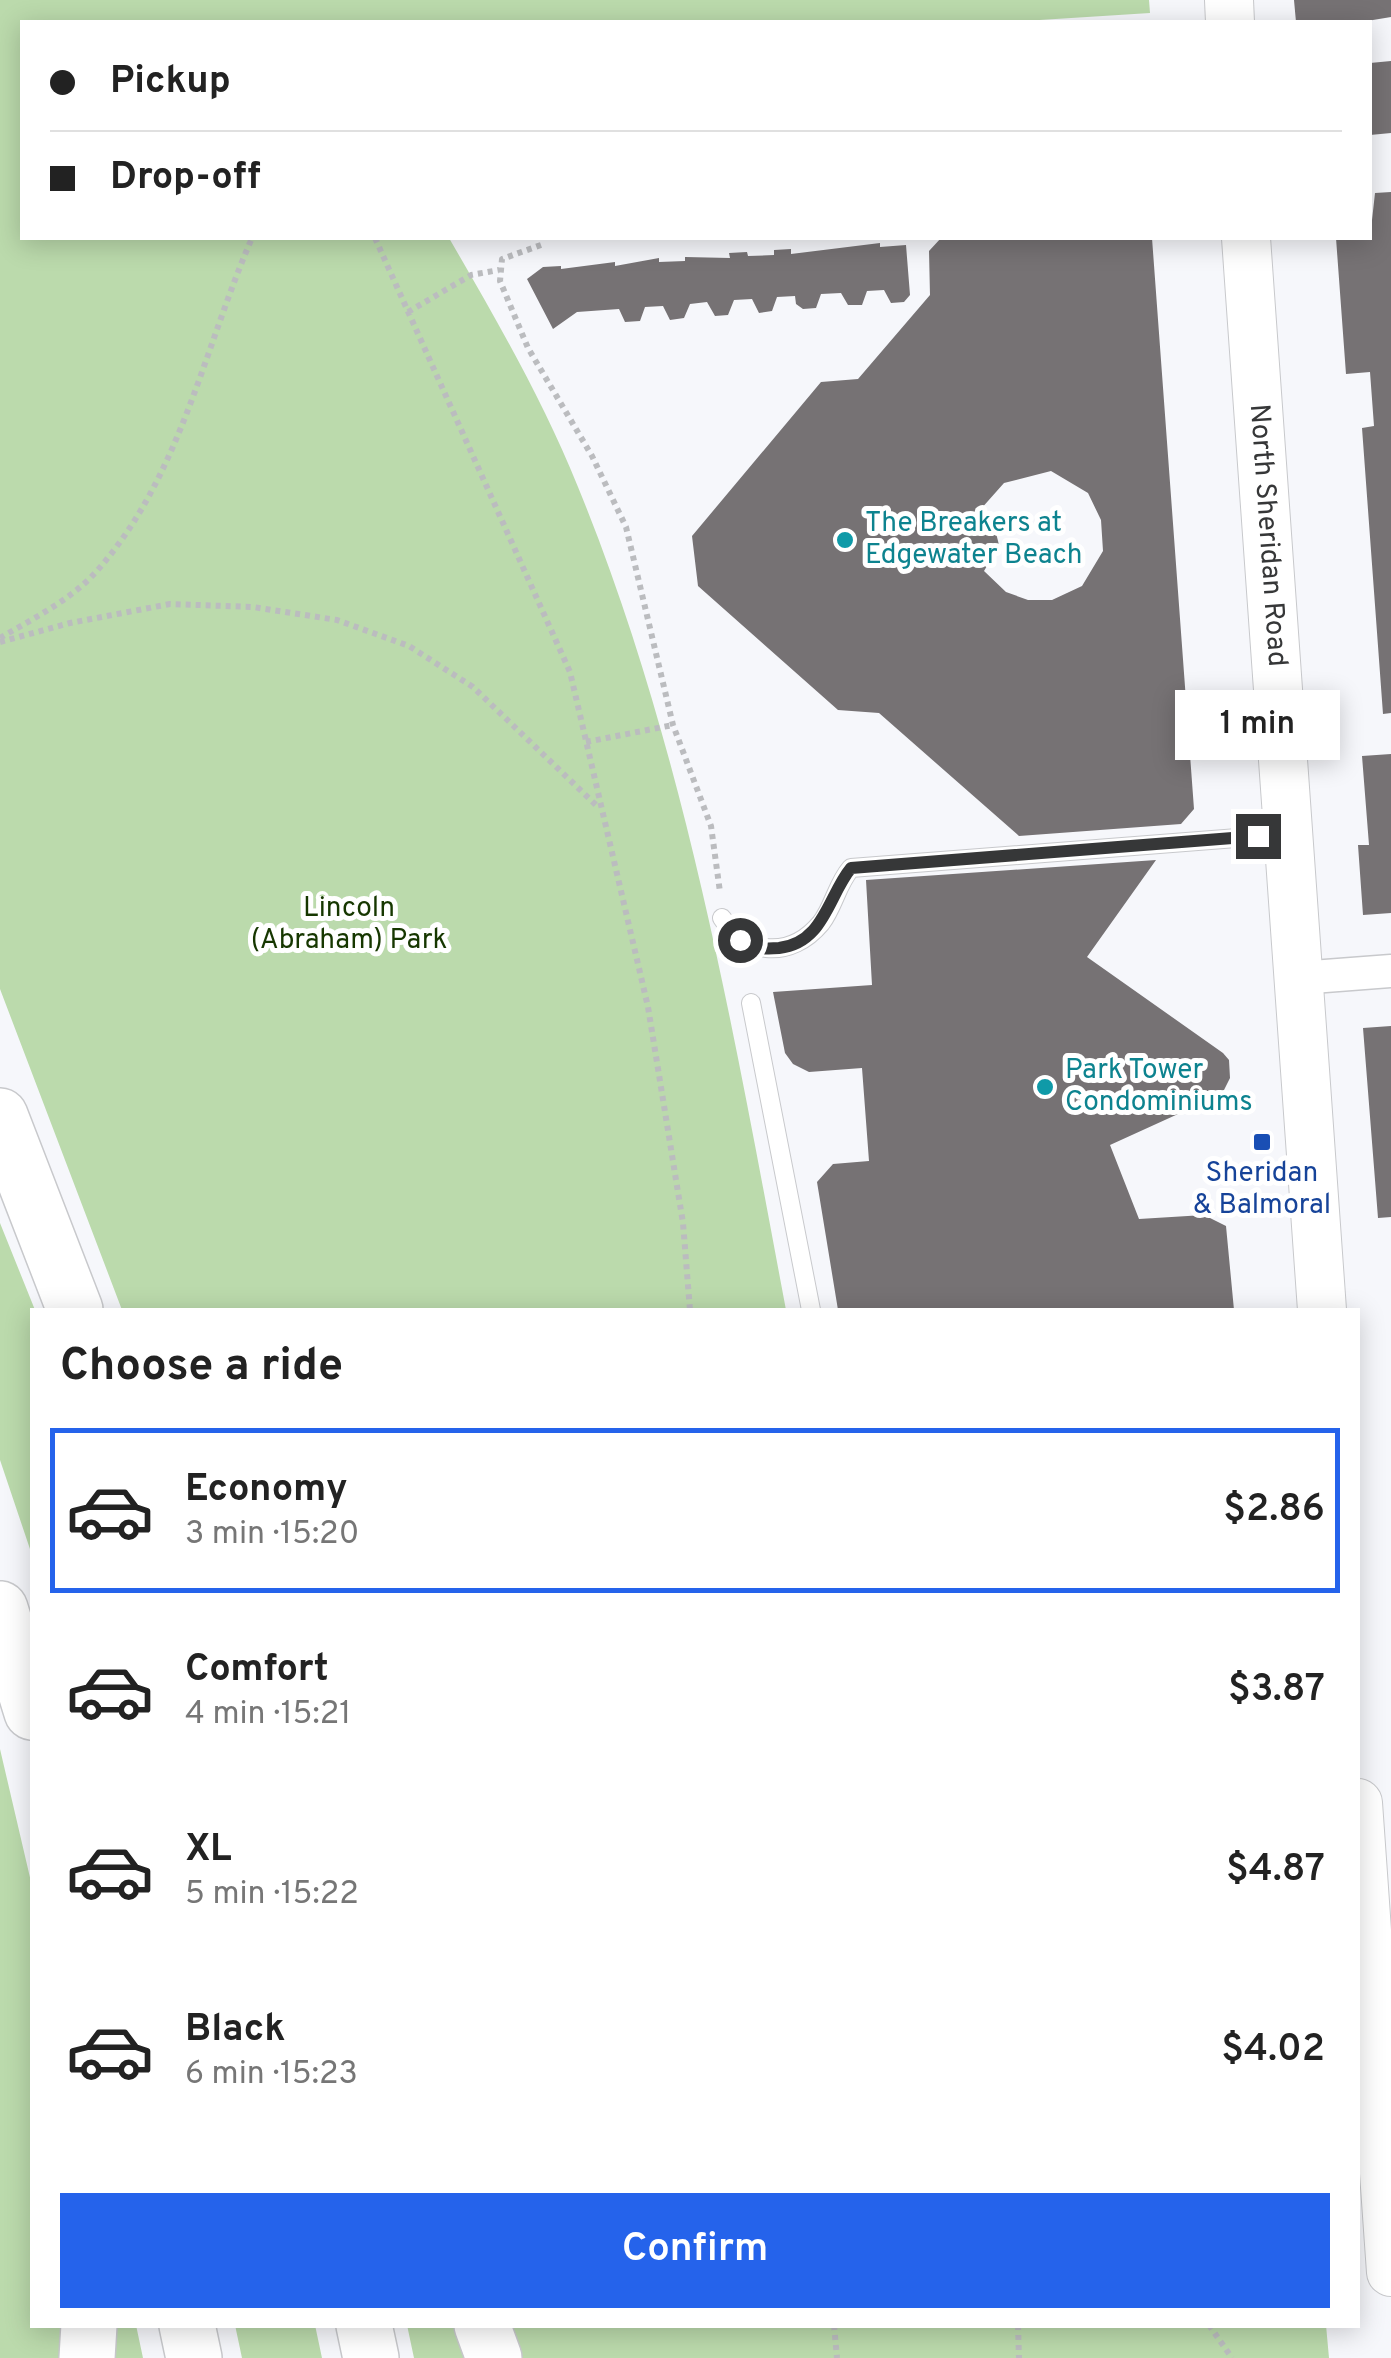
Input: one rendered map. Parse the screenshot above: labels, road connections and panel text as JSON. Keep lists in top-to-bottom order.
{
  "streets": {
    "main road": ["North Sheridan Road"]
  },
  "parks": ["Lincoln (Abraham) Park"],
  "places": {
    "other": ["The Breakers at Edgewater Beach", "Park Tower Condominiums"],
    "transit": ["Sheridan & Balmoral"]
  },
  "page": {
    "banner": ["Pickup", "Drop-off"],
    "bubble": "1 min",
    "heading": "Choose a ride",
    "list": [
      {
        "name": "Economy",
        "note": "3 min · 15:20",
        "value": "$2.86"
      },
      {
        "name": "Comfort",
        "note": "4 min · 15:21",
        "value": "$3.87"
      },
      {
        "name": "XL",
        "note": "5 min · 15:22",
        "value": "$4.87"
      },
      {
        "name": "Black",
        "note": "6 min · 15:23",
        "value": "$4.02"
      }
    ],
    "buttons": "Confirm"
  }
}
